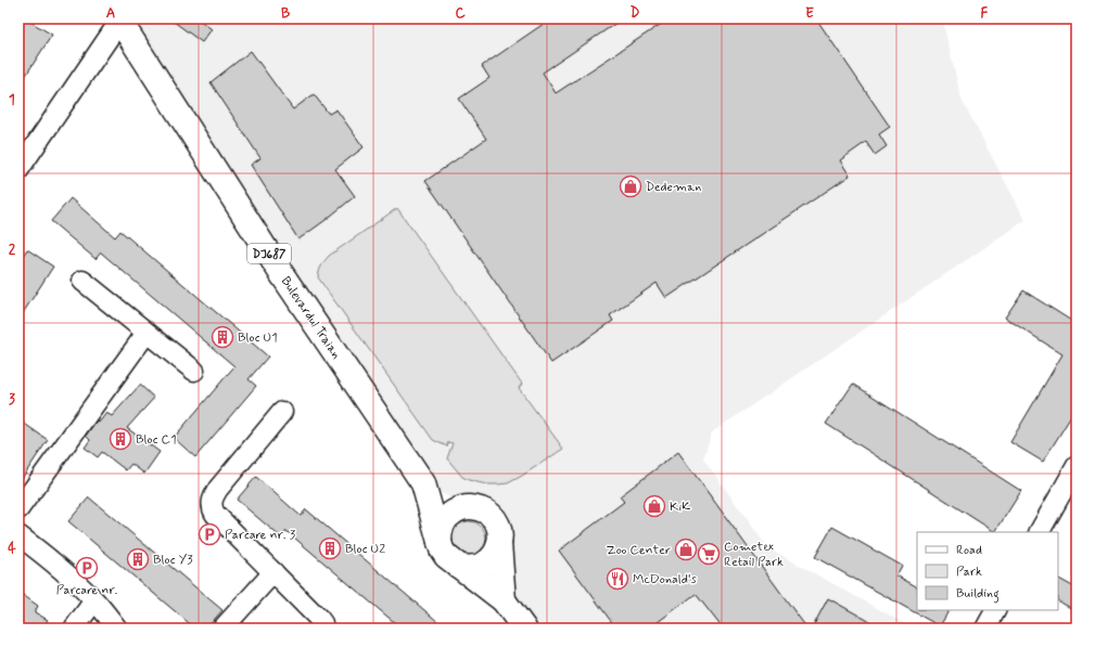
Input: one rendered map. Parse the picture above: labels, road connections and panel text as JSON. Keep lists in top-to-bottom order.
{
  "streets": {
    "main road": ["DJ687", "Bulevardul Traian"]
  },
  "places": {
    "shop": ["Dedeman", "KiK", "Zoo Center"],
    "building": [
      "Bloc U1",
      "Bloc C1",
      "Bloc U2",
      "Bloc Y3"
    ],
    "parking": ["Parcare nr. 3", "Parcare nr."],
    "supermarket": ["Cometex Retail Park"],
    "restaurant": ["McDonald's"]
  },
  "legend": ["Road", "Park", "Building"],
  "grid": {
    "columns": [
      "A",
      "B",
      "C",
      "D",
      "E",
      "F"
    ],
    "rows": [
      "1",
      "2",
      "3",
      "4"
    ]
  }
}
